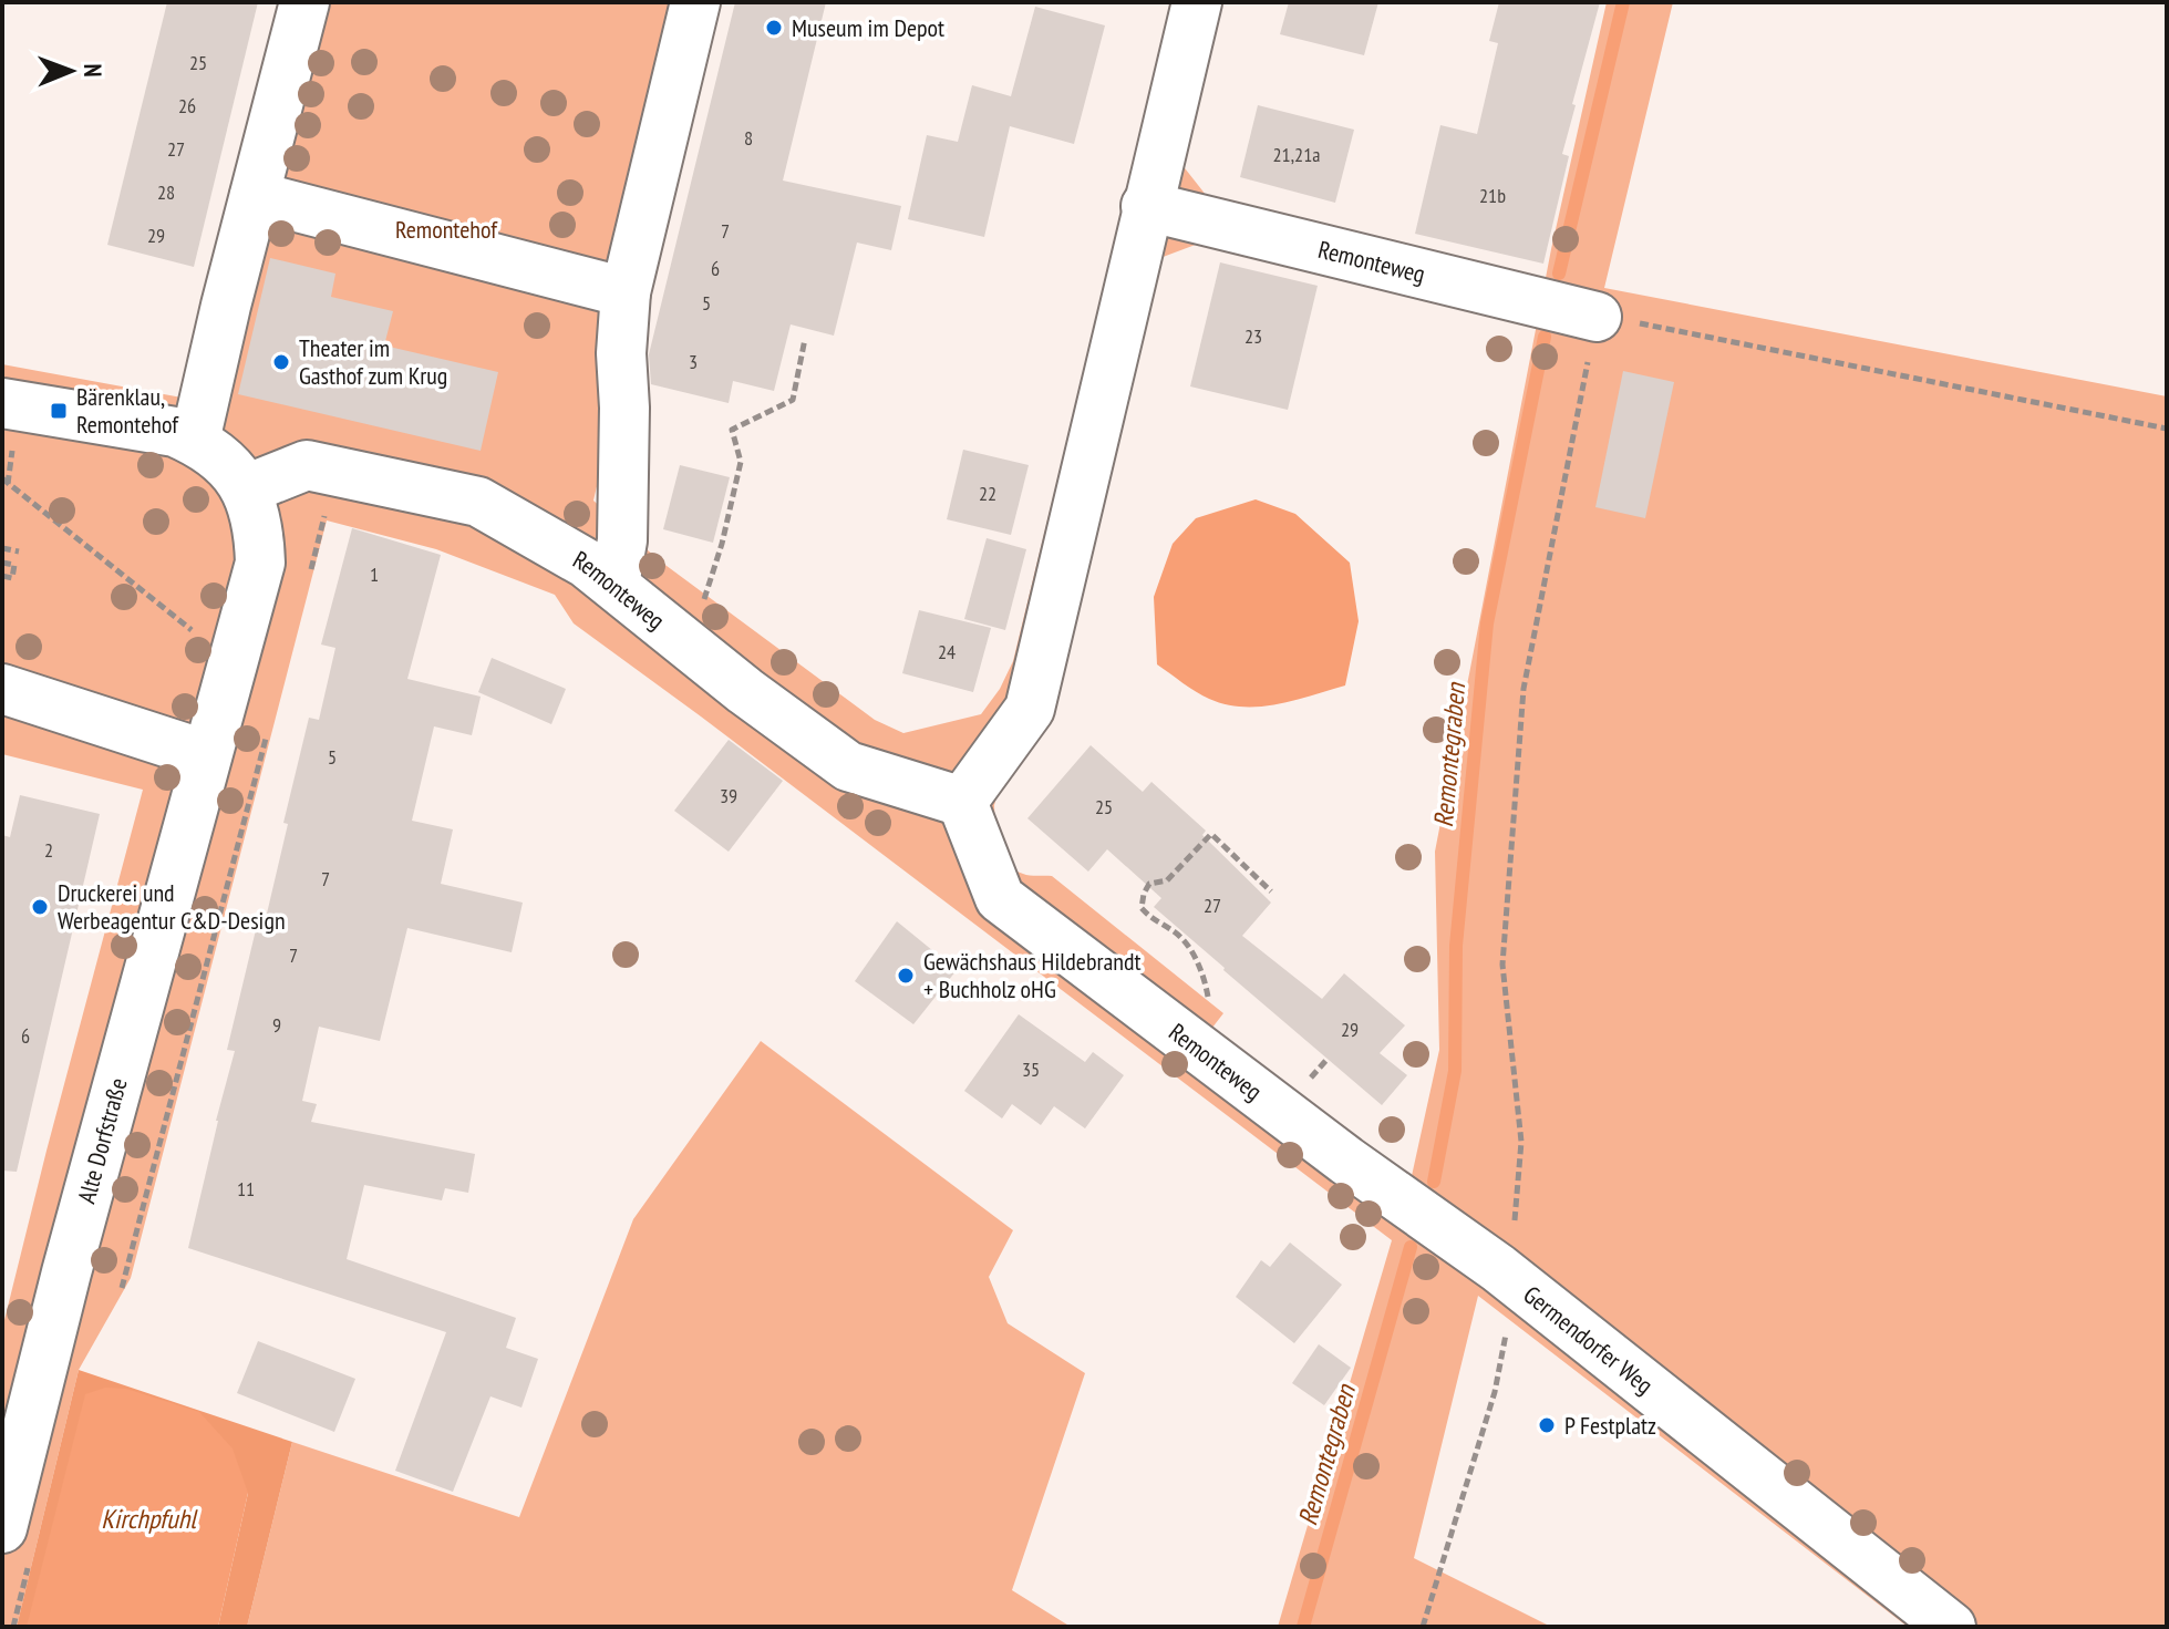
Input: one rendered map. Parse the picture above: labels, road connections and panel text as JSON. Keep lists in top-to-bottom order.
{
  "streets": {
    "street": ["Remonteweg", "Alte Dorfstraße", "Germendorfer Weg"]
  },
  "crossings": [
    ["Remonteweg", "Alte Dorfstraße"],
    ["Remonteweg", "Germendorfer Weg"]
  ],
  "water": ["Remontegraben", "Kirchpfuhl"],
  "parks": ["Remontehof"],
  "places": {
    "other": [
      "Museum im Depot",
      "Theater im Gasthof zum Krug",
      "Druckerei und Werbeagentur C&D-Design",
      "Gewächshaus Hildebrandt + Buchholz oHG",
      "P Festplatz"
    ],
    "transit": ["Bärenklau, Remontehof"]
  },
  "house_numbers": [
    "25",
    "26",
    "8",
    "27",
    "21,21a",
    "28",
    "21b",
    "7",
    "29",
    "6",
    "5",
    "23",
    "3",
    "22",
    "1",
    "24",
    "5",
    "39",
    "25",
    "2",
    "7",
    "27",
    "7",
    "9",
    "29",
    "6",
    "35",
    "11"
  ],
  "north": "right"
}
